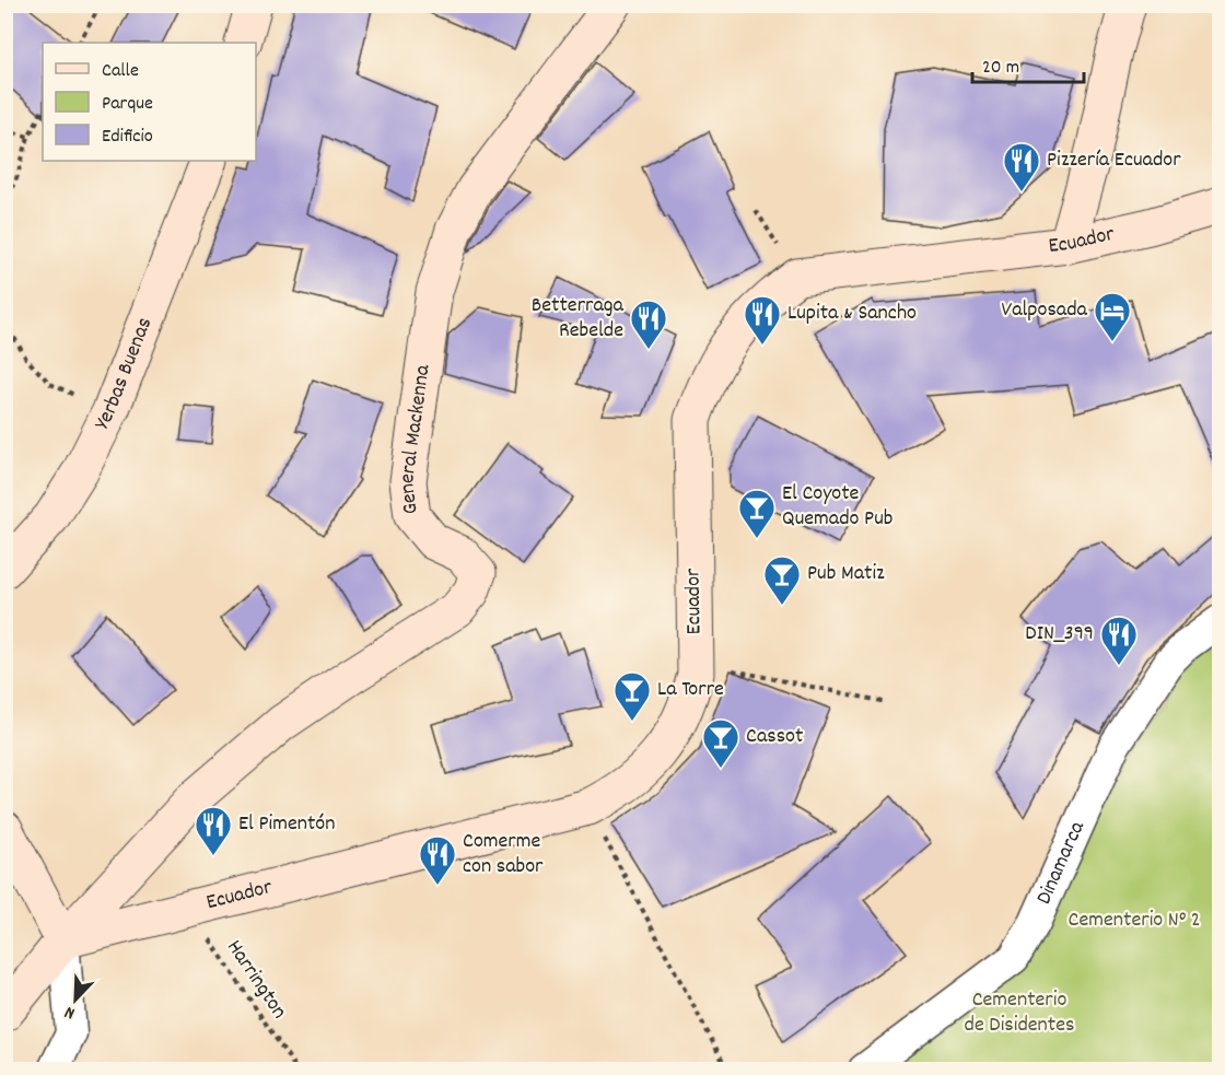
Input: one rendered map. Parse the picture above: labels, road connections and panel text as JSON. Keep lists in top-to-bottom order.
{
  "streets": {
    "main road": ["Ecuador", "Yerbas Buenas", "General Mackenna"],
    "street": ["Dinamarca"],
    "path": ["Harrington"]
  },
  "crossings": [
    ["Ecuador", "General Mackenna"],
    ["Ecuador", "Harrington"]
  ],
  "parks": ["Cementerio N° 2", "Cementerio de Disidentes"],
  "places": {
    "restaurant": [
      "Pizzería Ecuador",
      "Lupita & Sancho",
      "Betterraga Rebelde",
      "DIN_399",
      "El Pimentón",
      "Comerme con sabor"
    ],
    "hotel": ["Valposada"],
    "bar": [
      "El Coyote Quemado Pub",
      "Pub Matiz",
      "La Torre",
      "Cassot"
    ]
  },
  "legend": ["Calle", "Parque", "Edificio"],
  "scale_bar": "20 m",
  "north": "bottom left"
}
